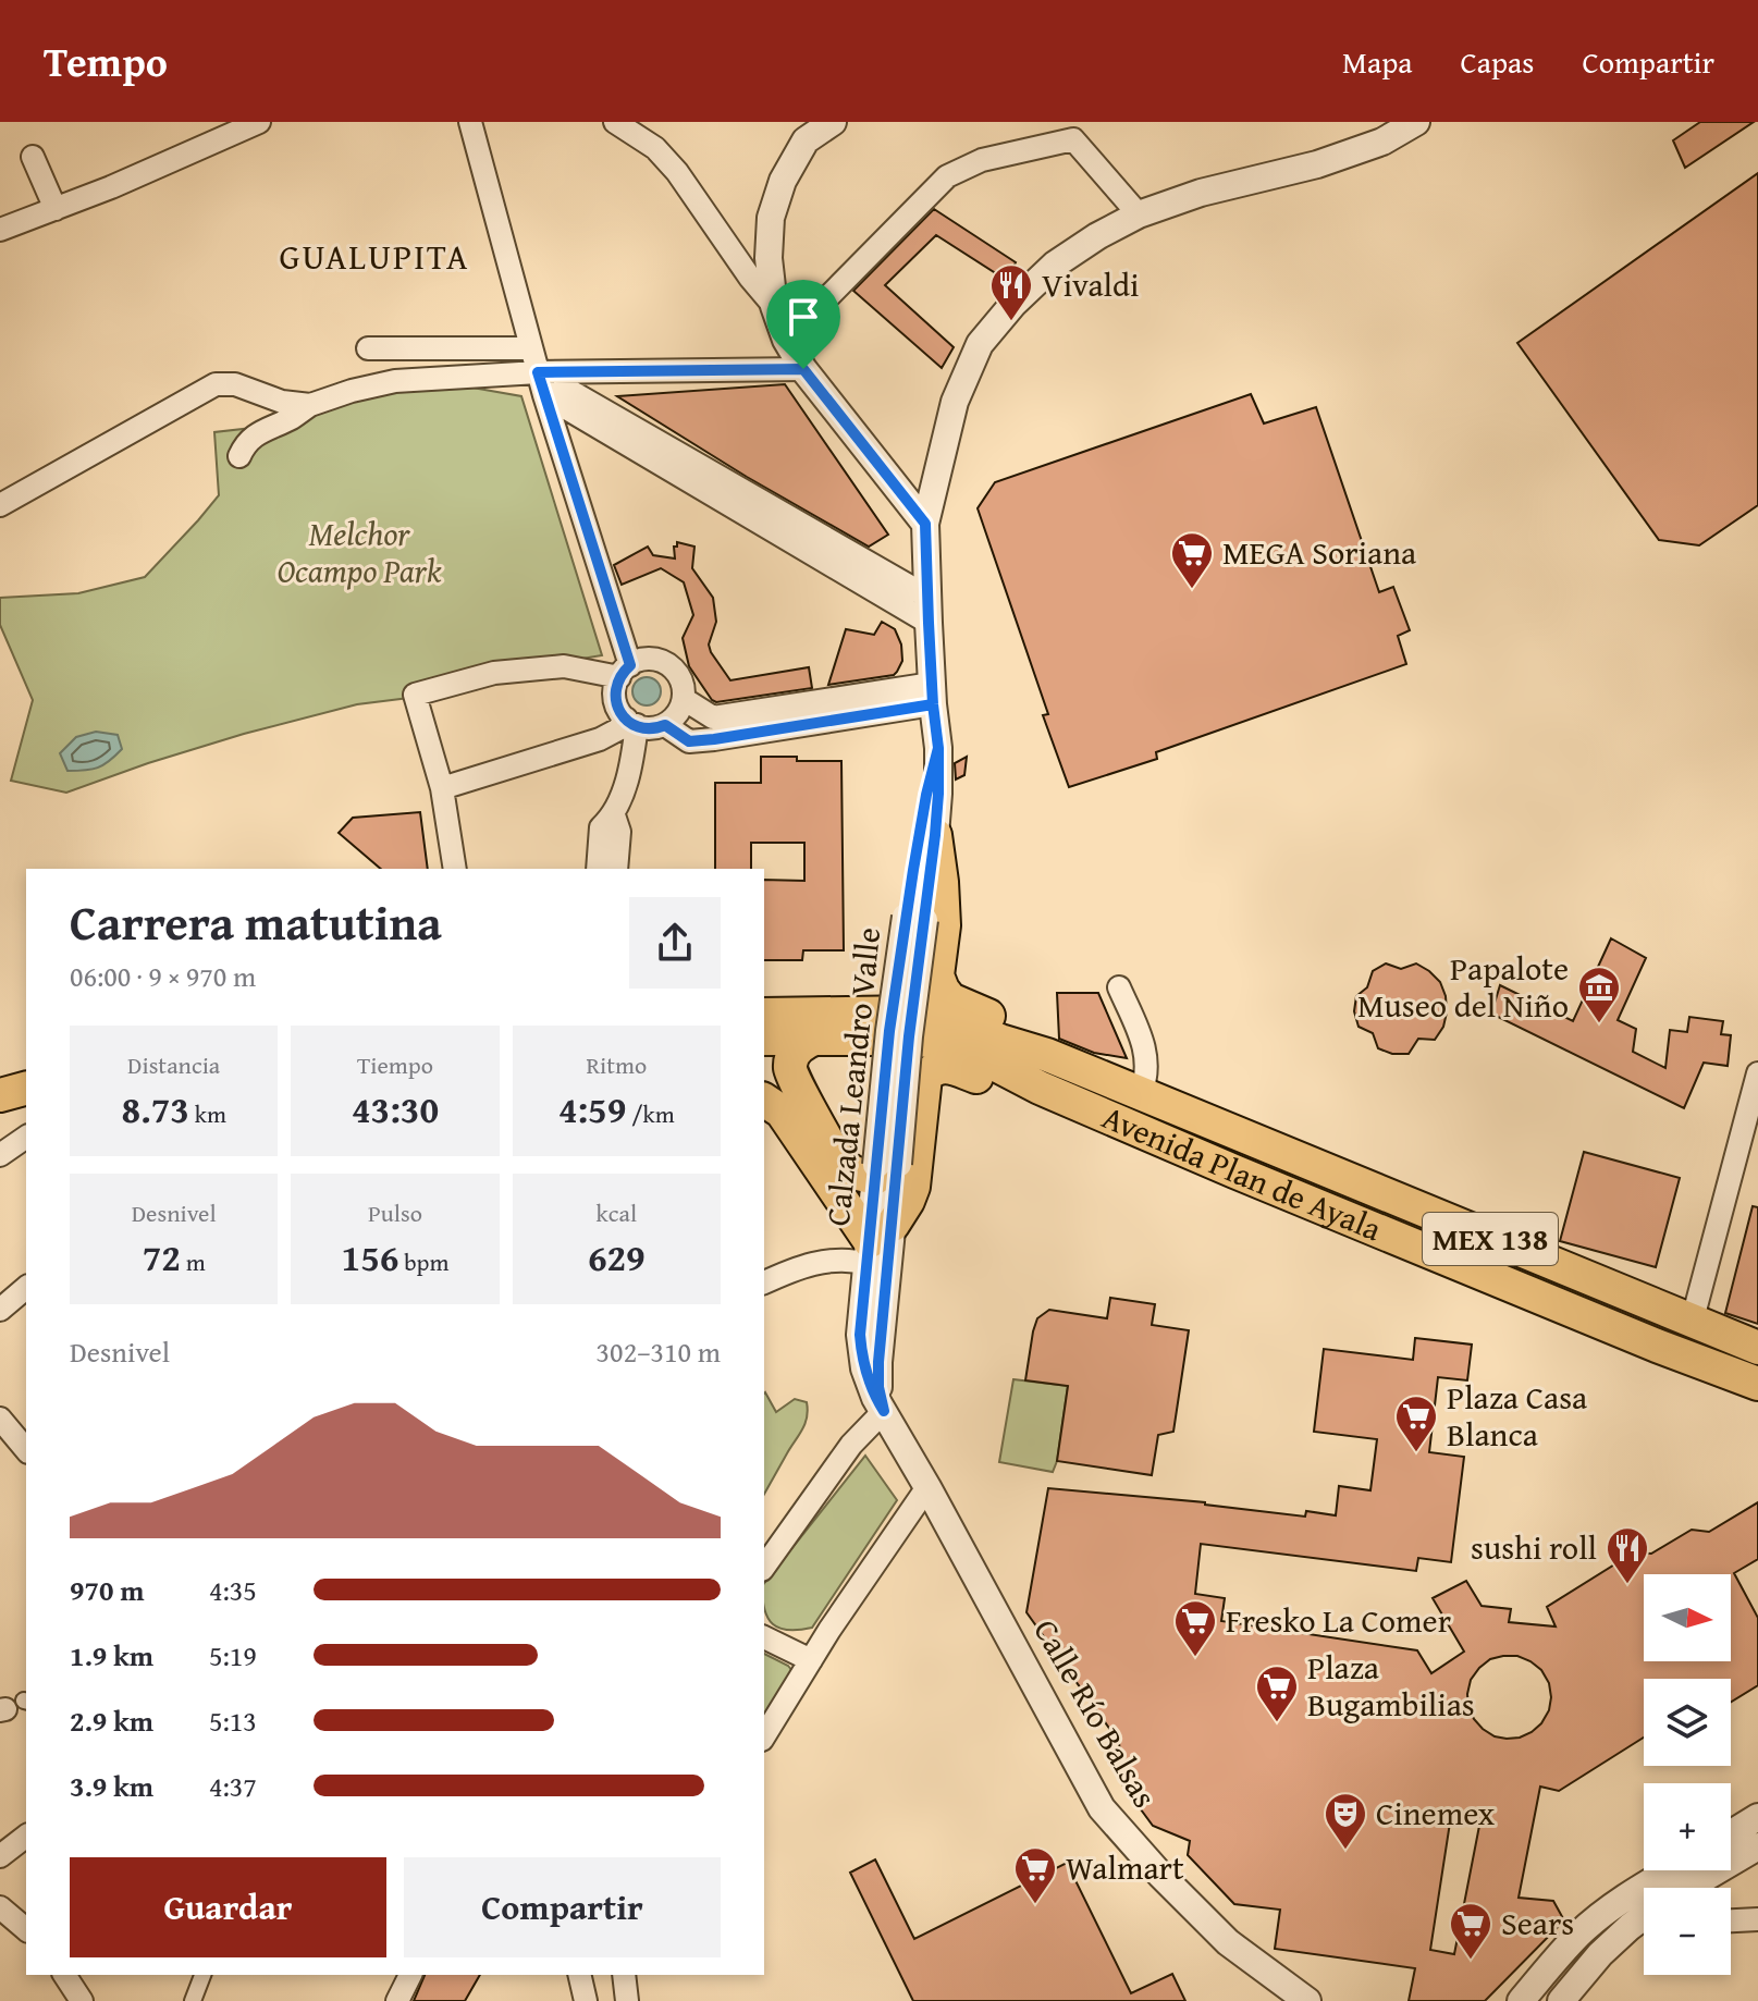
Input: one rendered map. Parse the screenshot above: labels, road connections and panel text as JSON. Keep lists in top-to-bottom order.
{
  "streets": {
    "main road": ["Avenida Plan de Ayala", "MEX 138"],
    "street": ["Calzada Leandro Valle", "Calle Río Balsas"]
  },
  "crossings": [
    ["Calzada Leandro Valle", "Calle Río Balsas"]
  ],
  "districts": ["GUALUPITA"],
  "parks": ["Melchor Ocampo Park"],
  "places": {
    "restaurant": ["Vivaldi", "sushi roll"],
    "supermarket": [
      "MEGA Soriana",
      "Plaza Casa Blanca",
      "Fresko La Comer",
      "Plaza Bugambilias",
      "Walmart",
      "Sears"
    ],
    "museum": ["Papalote Museo del Niño"],
    "theatre": ["Cinemex"]
  },
  "north": "right",
  "page": {
    "header": "Tempo",
    "nav": ["Mapa", "Capas", "Compartir"],
    "heading": ["Carrera matutina", "06:00 · 9 × 970 m"],
    "stats": [
      ["Distancia", "8.73 km"],
      ["Tiempo", "43:30"],
      ["Ritmo", "4:59 /km"],
      ["Desnivel", "72 m"],
      ["Pulso", "156 bpm"],
      ["kcal", "629"]
    ],
    "chart": ["Desnivel", "302–310 m"],
    "list": [
      {
        "name": "970 m",
        "note": "4:35"
      },
      {
        "name": "1.9 km",
        "note": "5:19"
      },
      {
        "name": "2.9 km",
        "note": "5:13"
      },
      {
        "name": "3.9 km",
        "note": "4:37"
      }
    ],
    "map_buttons": ["+", "−"],
    "buttons": ["Guardar", "Compartir"]
  }
}
